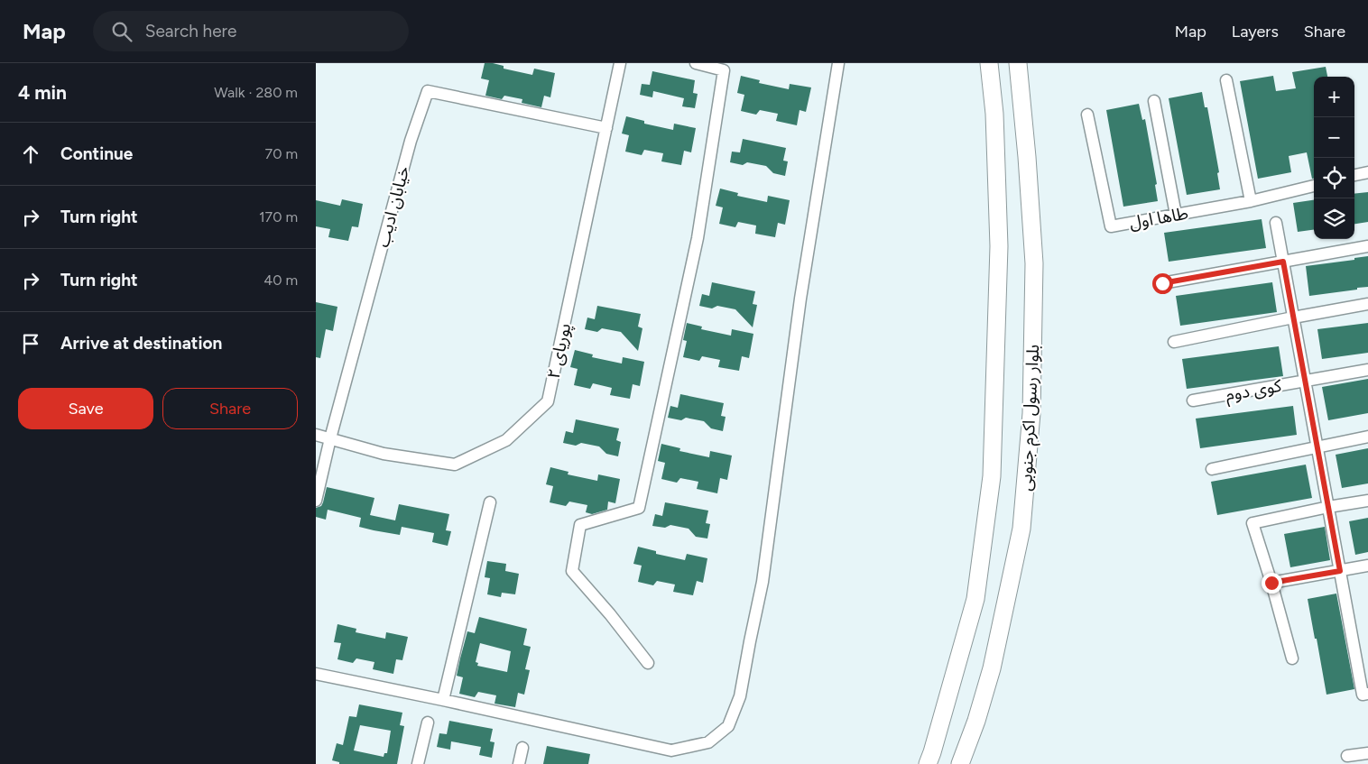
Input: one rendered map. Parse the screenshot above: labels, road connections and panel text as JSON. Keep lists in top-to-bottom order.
{
  "streets": {
    "main road": ["بلوار رسول اکرم جنوبی"],
    "street": [
      "خیابان ادیب",
      "طاها اول",
      "پوریای ۲",
      "کوی دوم"
    ]
  },
  "crossings": [
    ["خیابان ادیب", "پوریای ۲"]
  ],
  "page": {
    "header": "Map",
    "search": "Search here",
    "nav": ["Map", "Layers", "Share"],
    "heading": ["4 min", "Walk · 280 m"],
    "map_buttons": ["+", "−"],
    "list": [
      ["Continue", "70 m"],
      ["Turn right", "170 m"],
      ["Turn right", "40 m"],
      "Arrive at destination"
    ],
    "buttons": ["Save", "Share"]
  }
}
